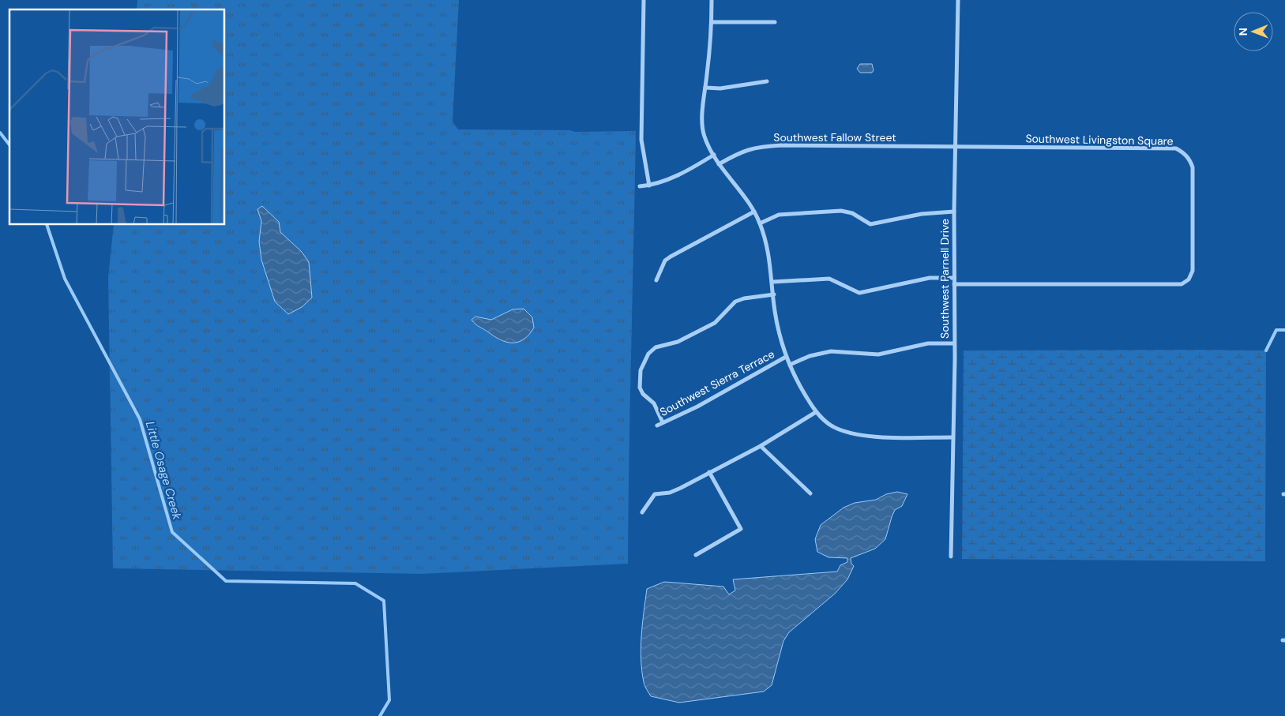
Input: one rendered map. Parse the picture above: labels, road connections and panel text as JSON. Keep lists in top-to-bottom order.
{
  "streets": {
    "street": [
      "Southwest Fallow Street",
      "Southwest Livingston Square",
      "Southwest Parnell Drive",
      "Southwest Sierra Terrace"
    ]
  },
  "crossings": [
    ["Southwest Fallow Street", "Southwest Livingston Square"],
    ["Southwest Fallow Street", "Southwest Parnell Drive"],
    ["Southwest Livingston Square", "Southwest Parnell Drive"]
  ],
  "water": ["Little Osage Creek"],
  "north": "left"
}
